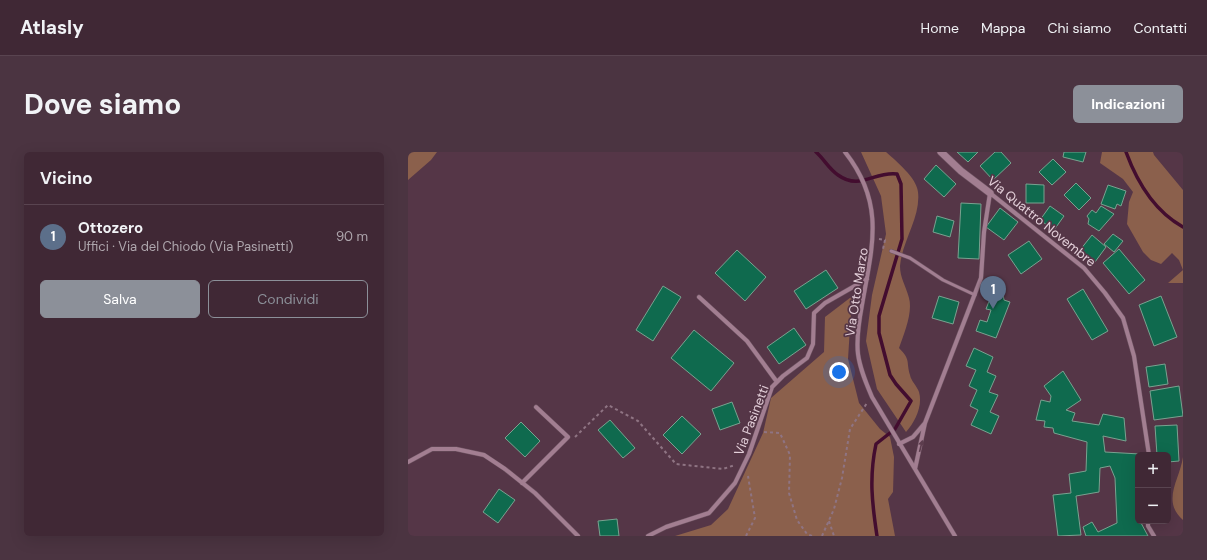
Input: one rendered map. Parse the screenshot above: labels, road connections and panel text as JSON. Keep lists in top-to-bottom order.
{
  "streets": {
    "street": ["Via Quattro Novembre", "Via Otto Marzo", "Via Pasinetti"]
  },
  "crossings": [
    ["Via Otto Marzo", "Via Pasinetti"]
  ],
  "page": {
    "header": "Atlasly",
    "nav": [
      "Home",
      "Mappa",
      "Chi siamo",
      "Contatti"
    ],
    "buttons": [
      "Indicazioni",
      ["Salva", "Condividi"]
    ],
    "title": "Dove siamo",
    "heading": "Vicino",
    "list": [
      {
        "mark": "1",
        "name": "Ottozero",
        "note": "Uffici · Via del Chiodo (Via Pasinetti)",
        "value": "90 m"
      }
    ],
    "pins": "1",
    "map_buttons": ["+", "−"]
  }
}
